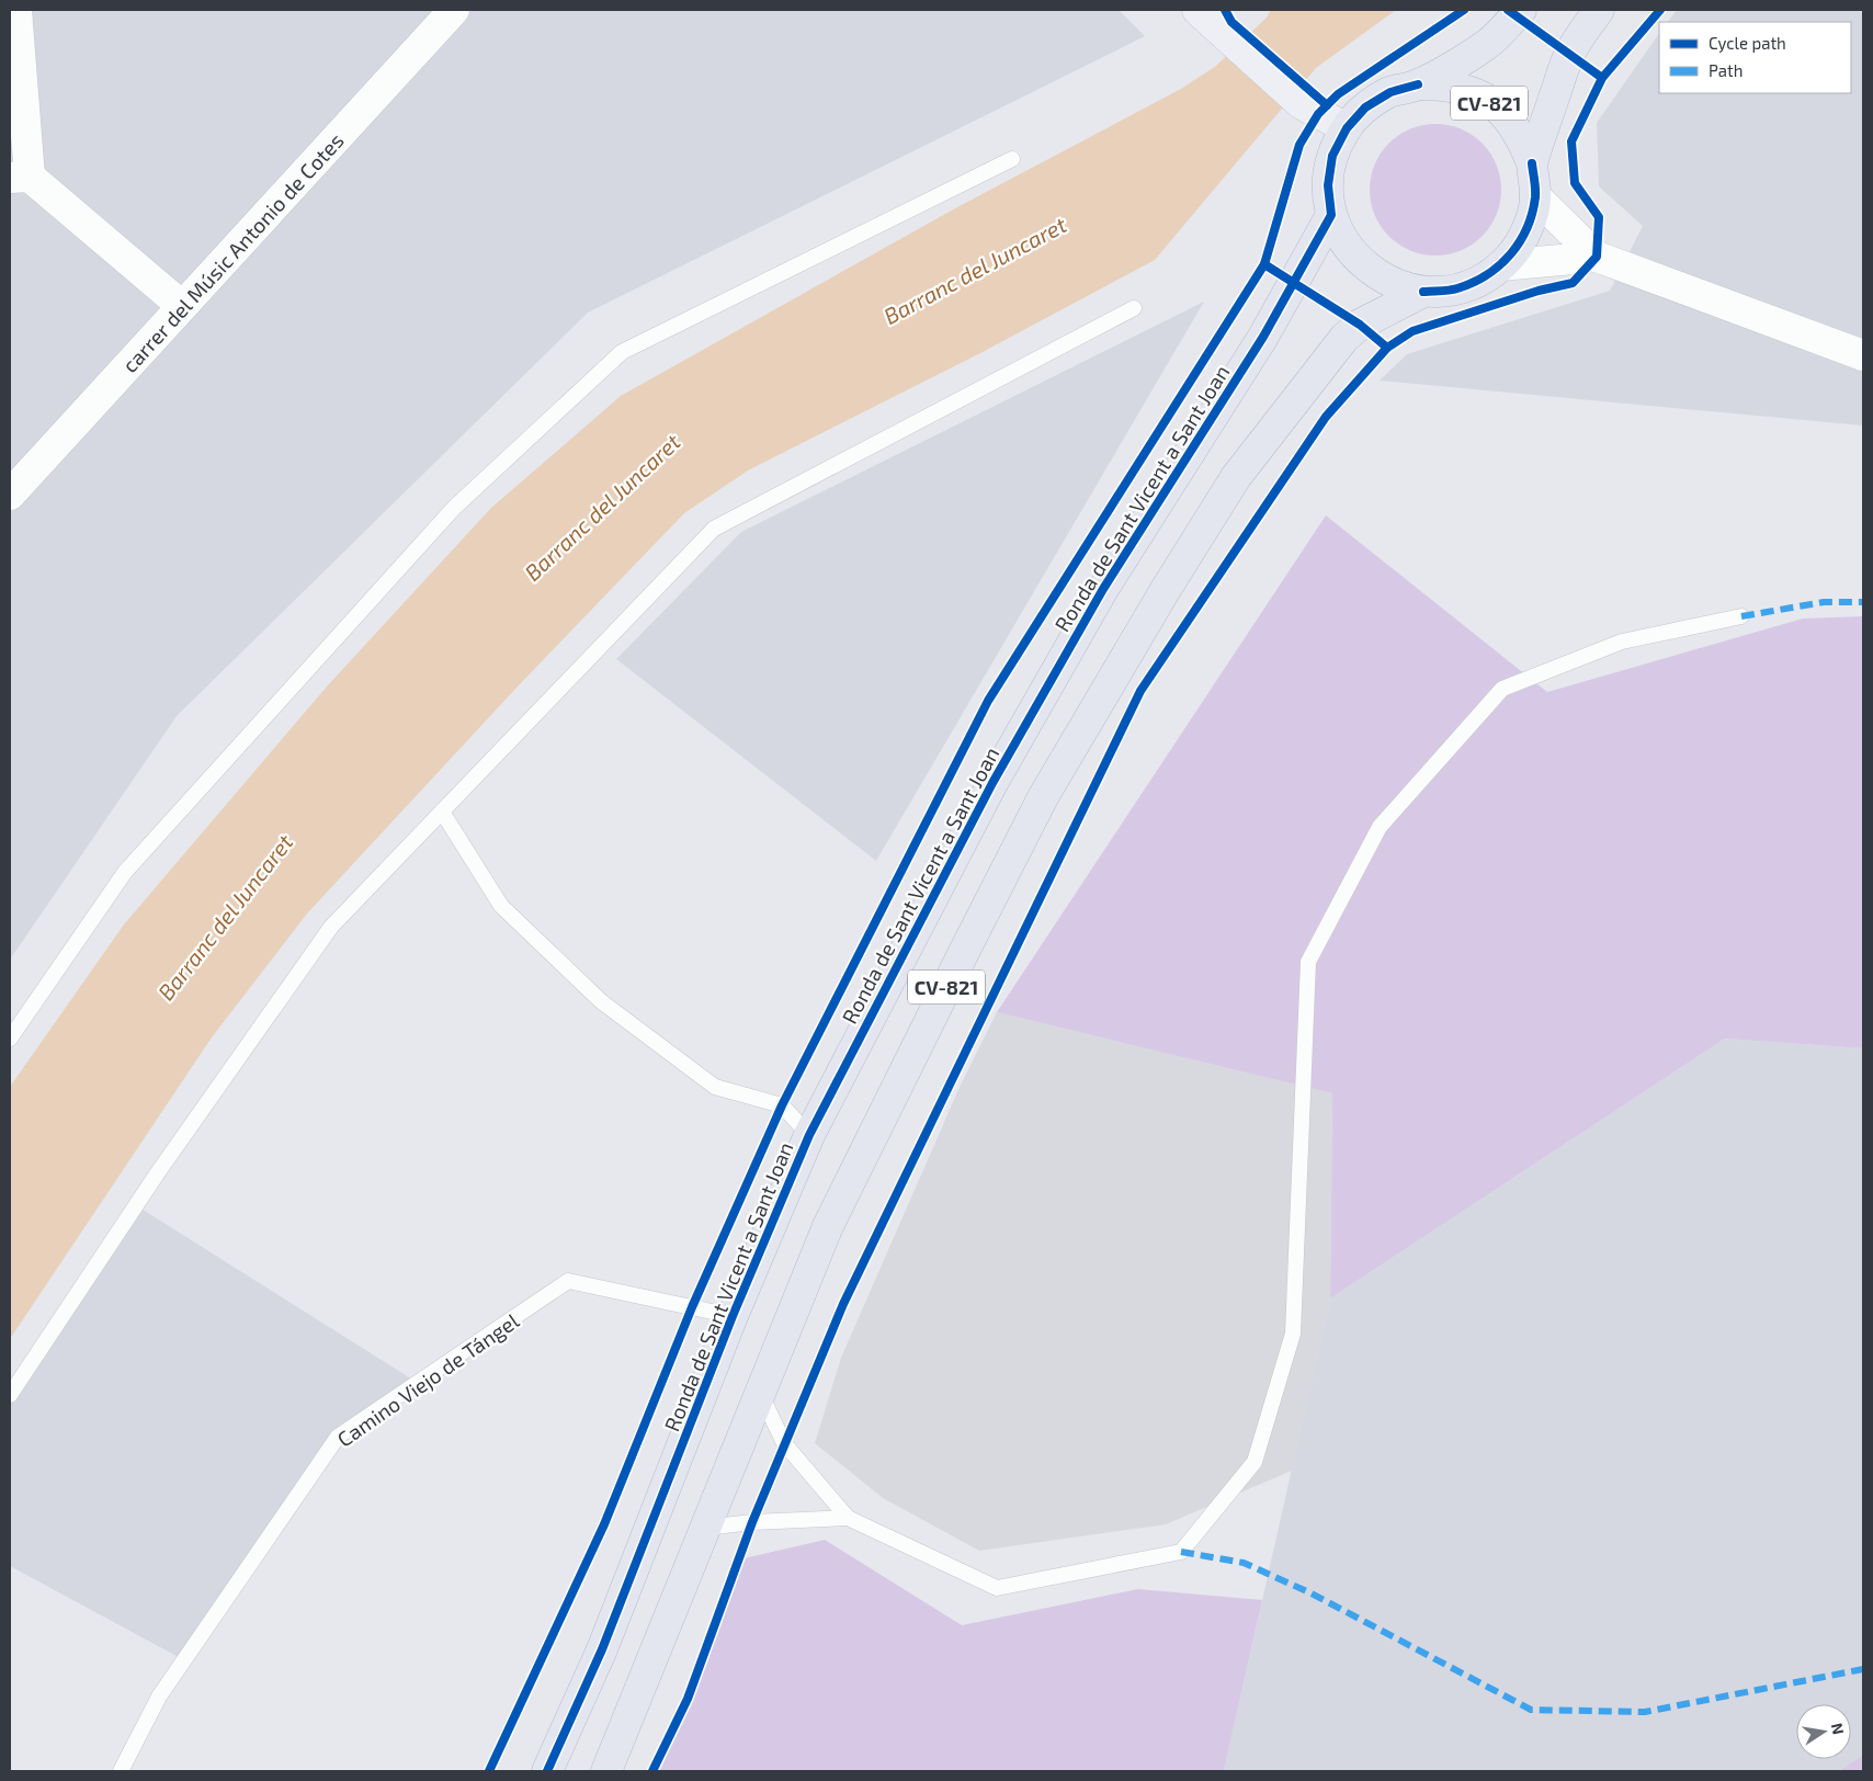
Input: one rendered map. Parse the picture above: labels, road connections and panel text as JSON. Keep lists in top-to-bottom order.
{
  "streets": {
    "main road": ["CV-821", "Ronda de Sant Vicent a Sant Joan"],
    "street": ["carrer del Músic Antonio de Cotes"],
    "lane": ["Camino Viejo de Tángel"]
  },
  "crossings": [
    ["CV-821", "Ronda de Sant Vicent a Sant Joan"],
    ["Ronda de Sant Vicent a Sant Joan", "Camino Viejo de Tángel"]
  ],
  "water": ["Barranc del Juncaret"],
  "legend": ["Cycle path", "Path"],
  "north": "right"
}
